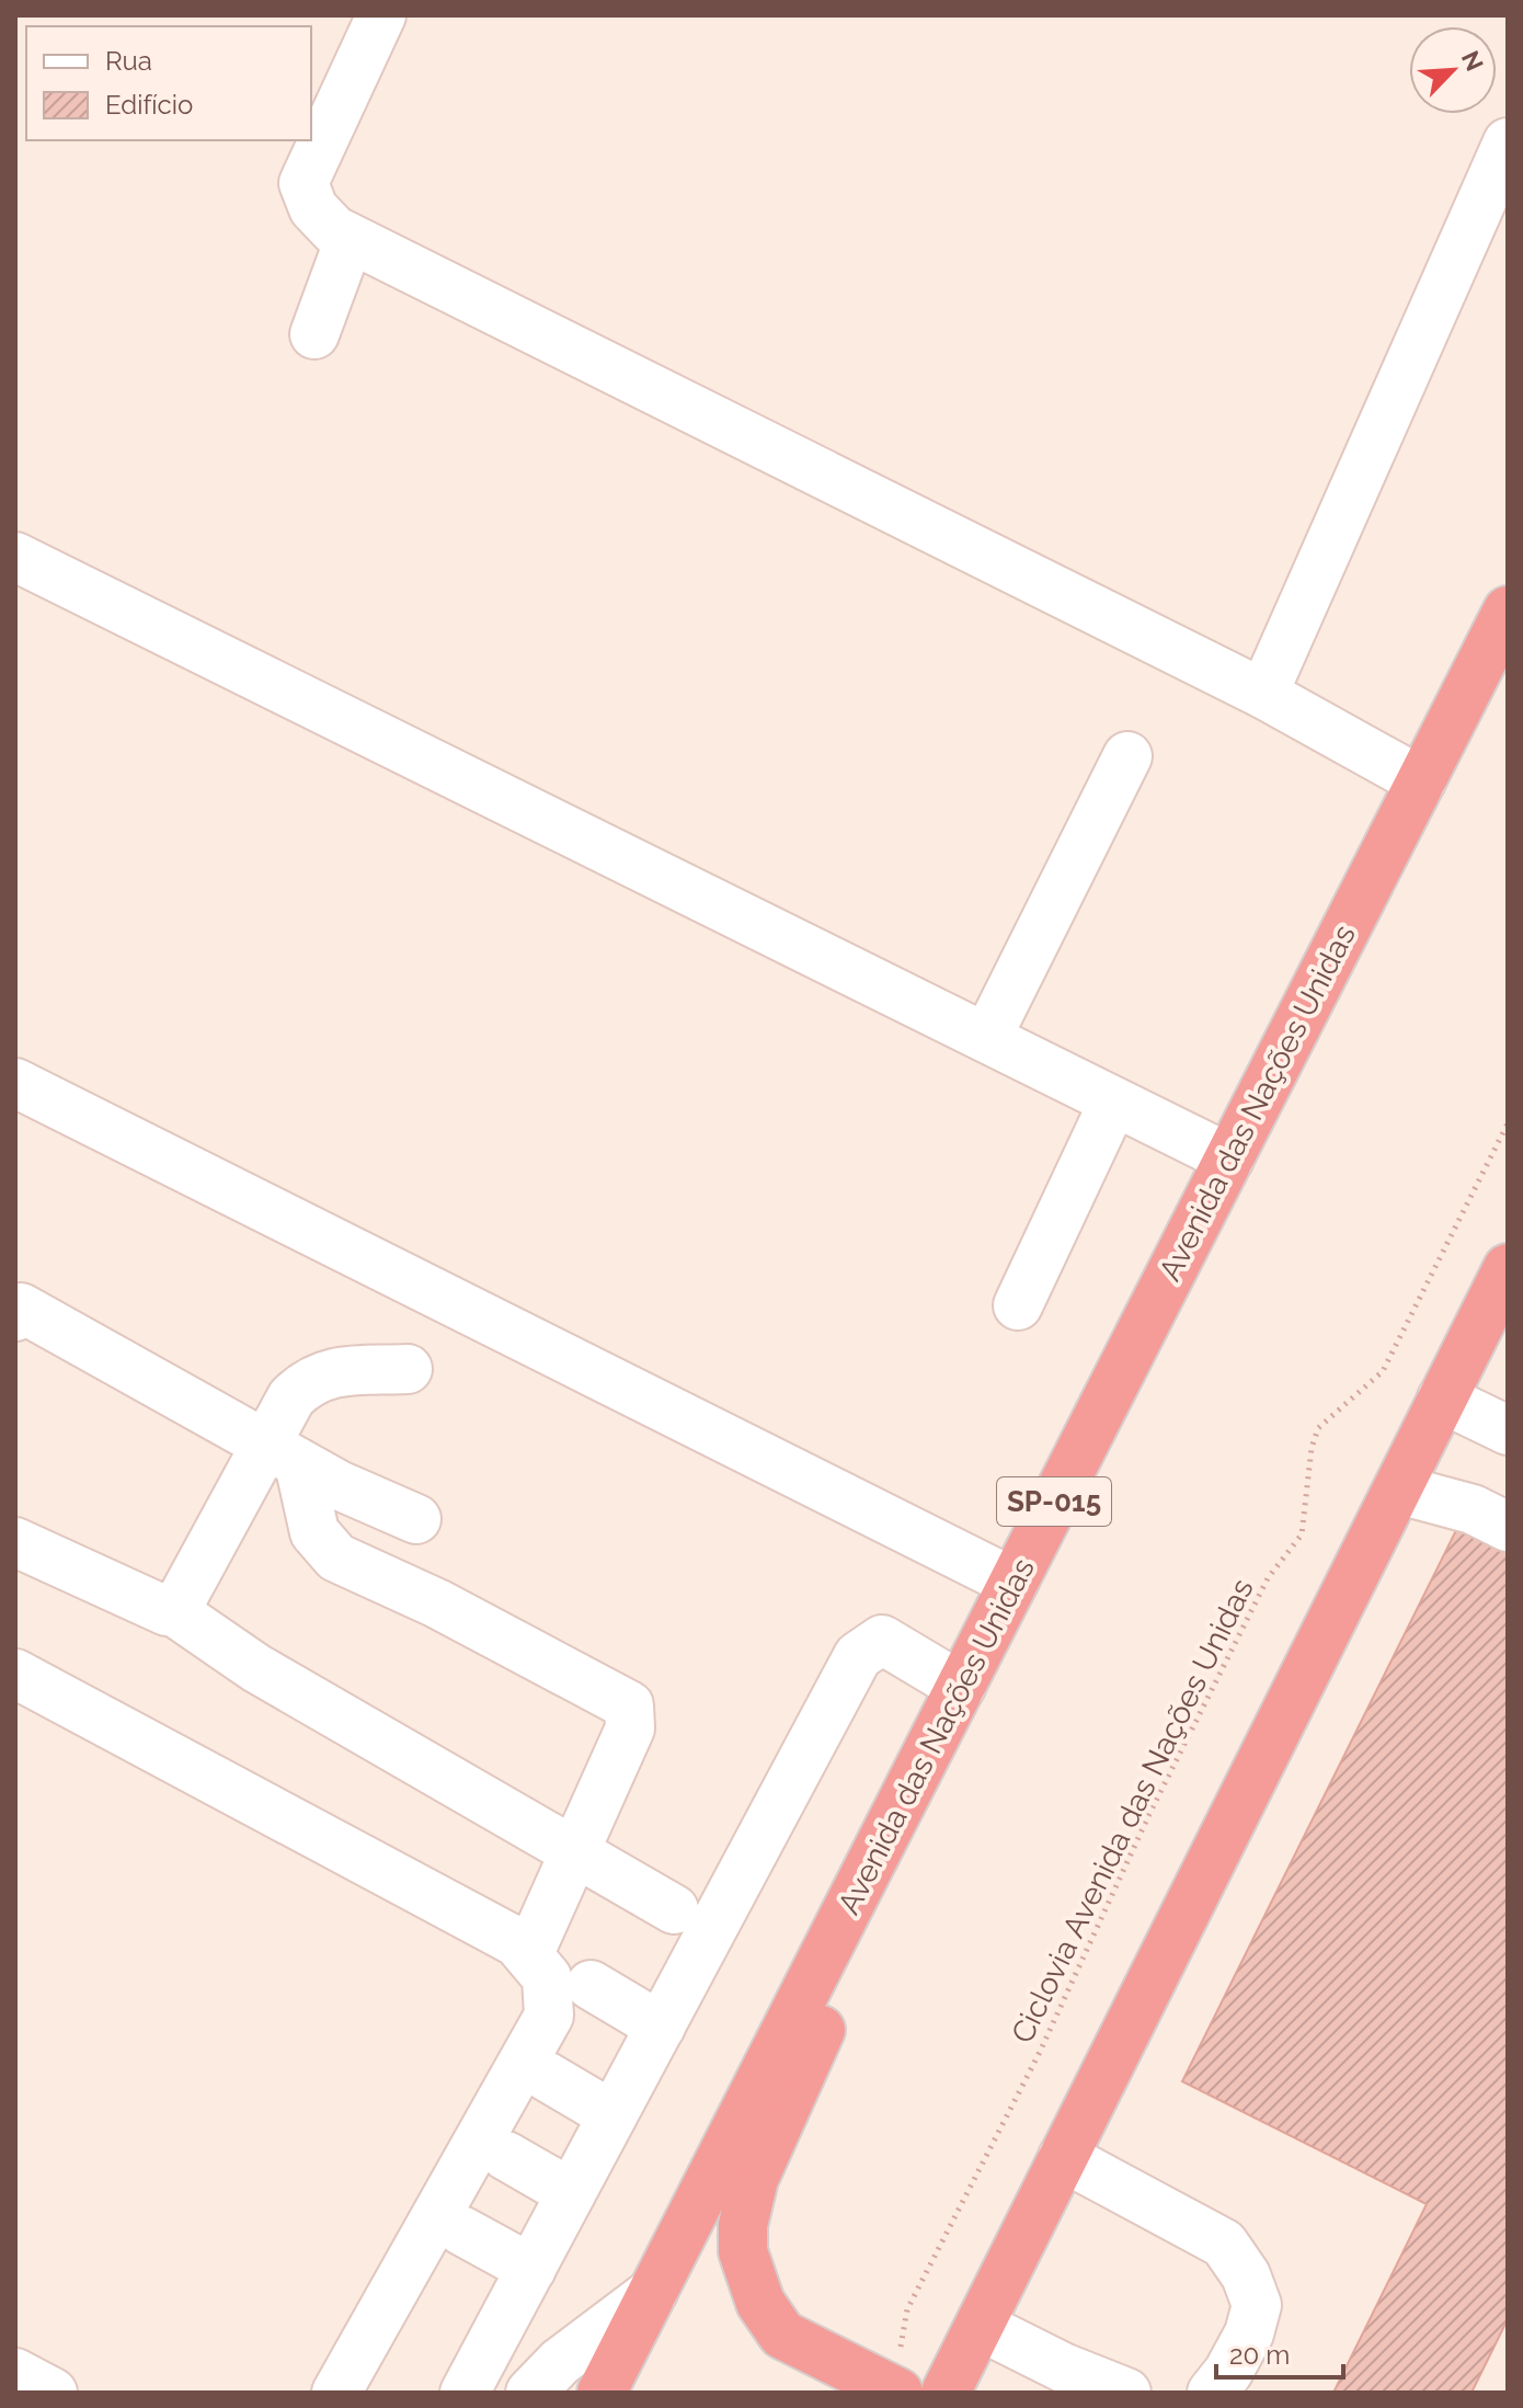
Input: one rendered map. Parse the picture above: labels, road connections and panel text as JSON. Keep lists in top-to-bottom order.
{
  "streets": {
    "highway": ["Avenida das Nações Unidas", "SP-015"],
    "path": ["Ciclovia Avenida das Nações Unidas"]
  },
  "legend": ["Rua", "Edifício"],
  "scale_bar": "20 m",
  "north": "top right"
}
